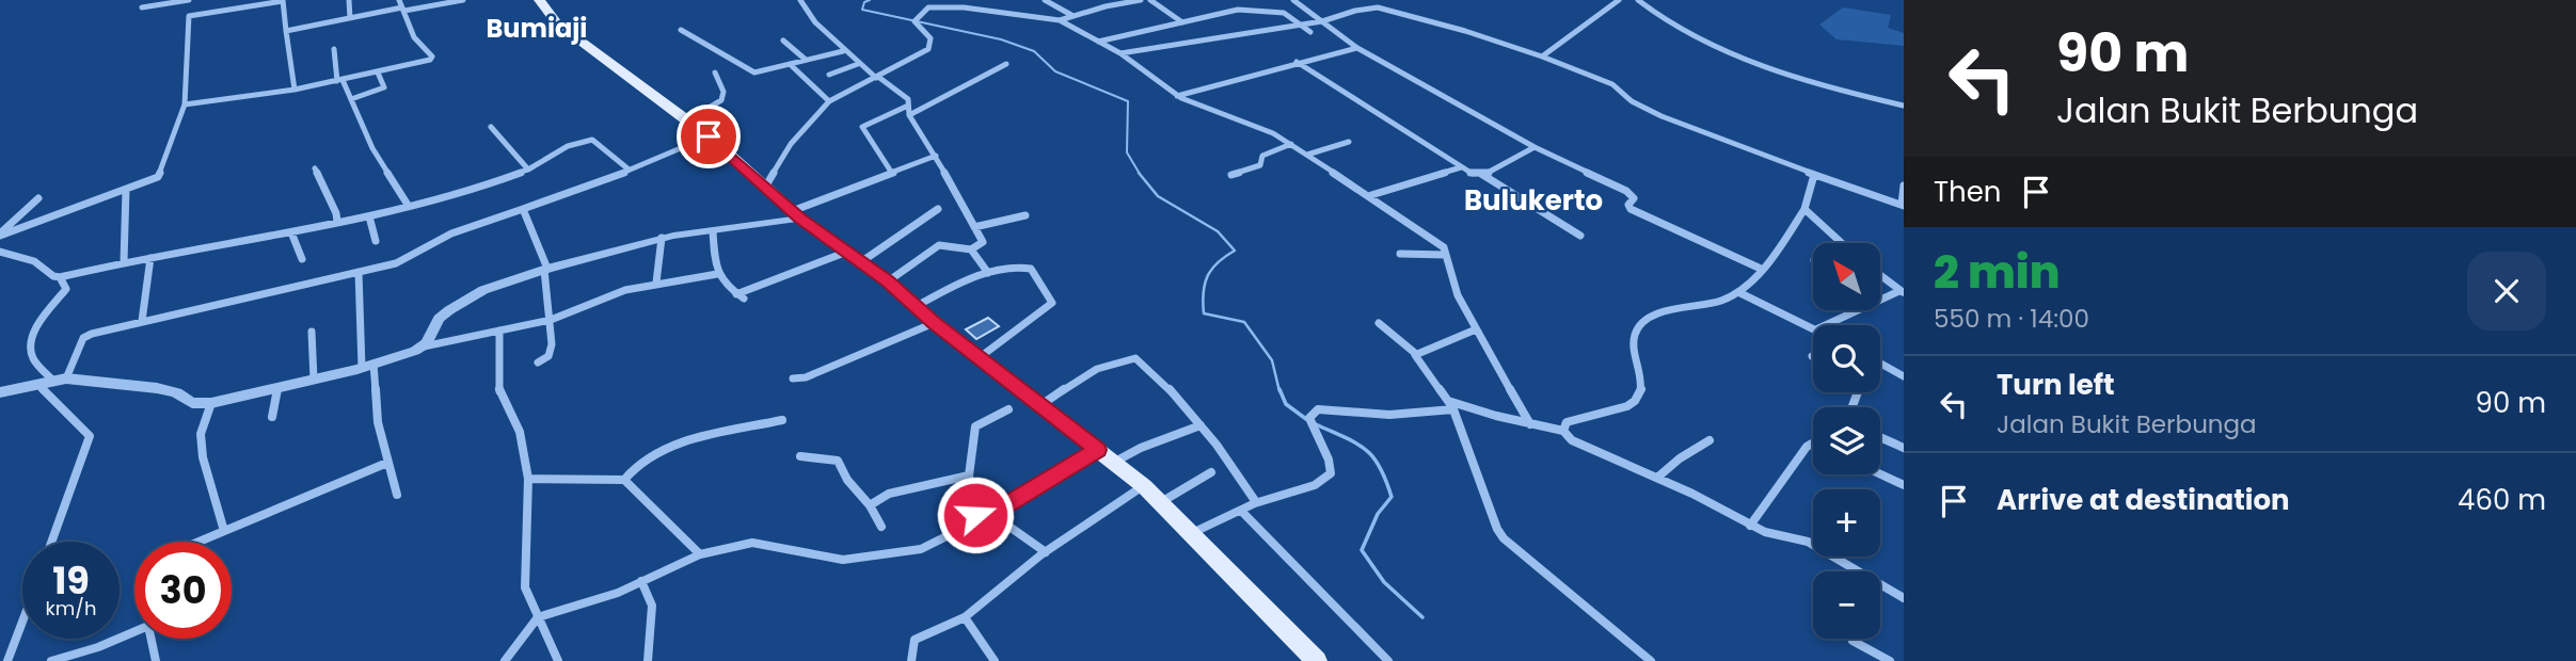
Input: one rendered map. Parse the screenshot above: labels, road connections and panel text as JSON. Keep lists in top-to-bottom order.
{
  "districts": ["Bumiaji", "Bulukerto"],
  "north": "top left",
  "page": {
    "turn": ["90 m", "Jalan Bukit Berbunga"],
    "then": "Then",
    "heading": ["2 min", "550 m · 14:00"],
    "map_buttons": ["+", "−"],
    "list": [
      {
        "name": "Turn left",
        "note": "Jalan Bukit Berbunga",
        "value": "90 m"
      },
      {
        "name": "Arrive at destination",
        "value": "460 m"
      }
    ],
    "speed": "19 km/h",
    "limit": "30"
  }
}
